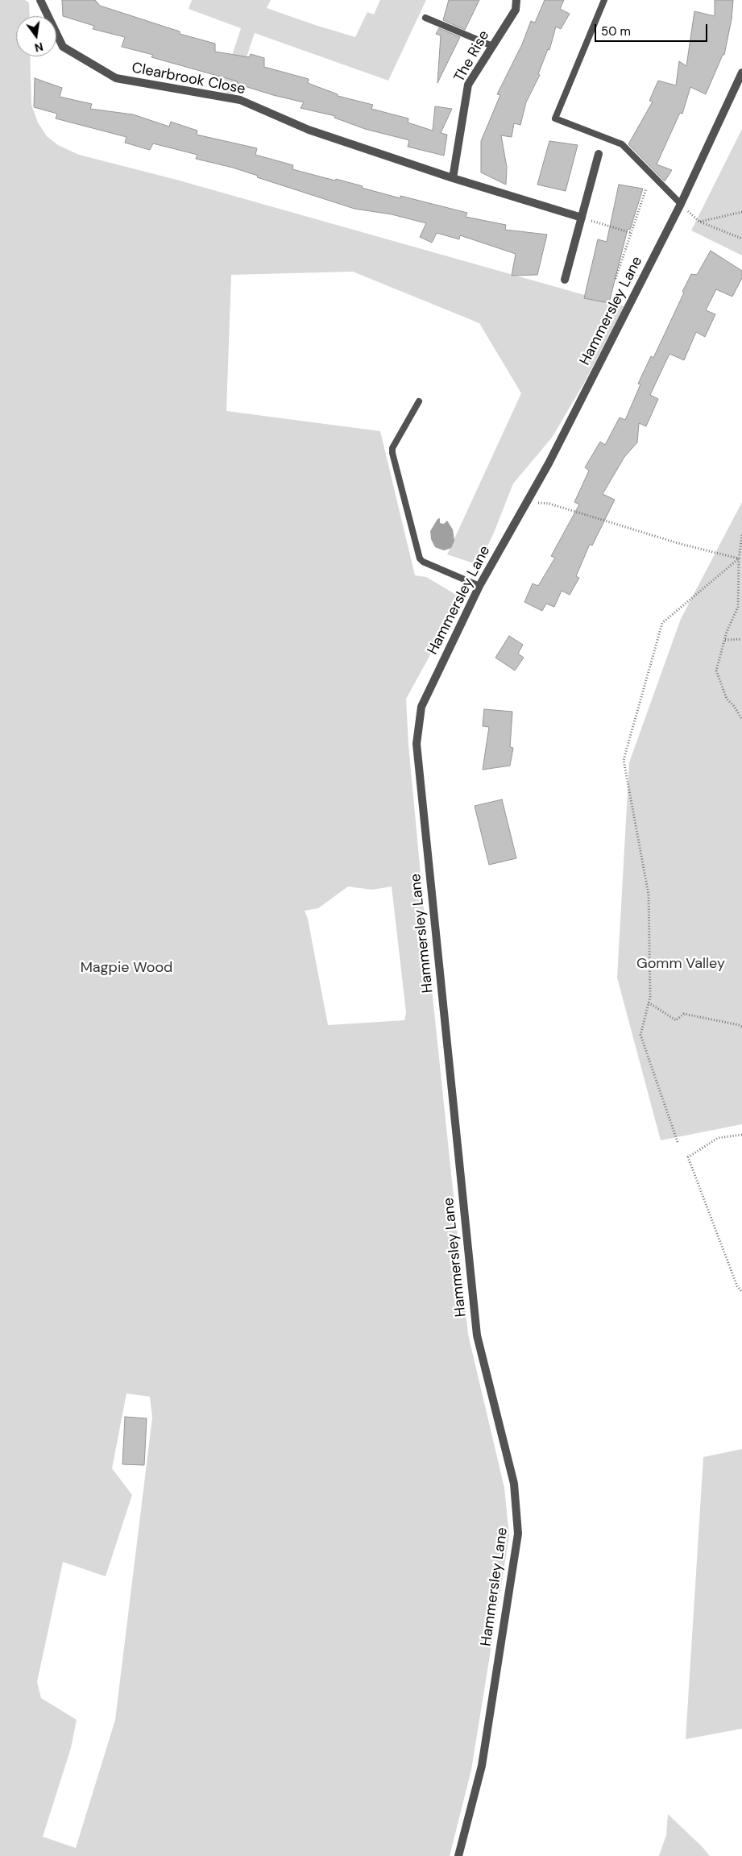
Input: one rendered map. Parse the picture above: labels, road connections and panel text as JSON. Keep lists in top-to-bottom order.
{
  "streets": {
    "street": ["The Rise", "Clearbrook Close", "Hammersley Lane"]
  },
  "crossings": [
    ["The Rise", "Clearbrook Close"]
  ],
  "parks": ["Gomm Valley", "Magpie Wood"],
  "scale_bar": "50 m",
  "north": "bottom"
}
